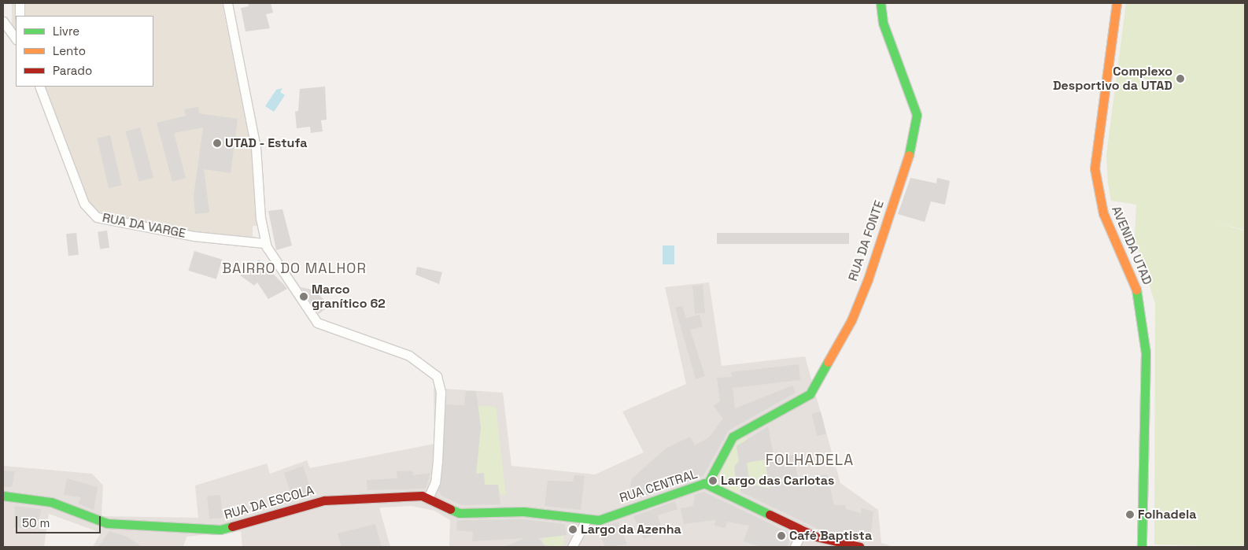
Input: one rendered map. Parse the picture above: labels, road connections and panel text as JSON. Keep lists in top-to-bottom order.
{
  "streets": {
    "street": [
      "RUA DA VARGE",
      "RUA DA FONTE",
      "AVENIDA UTAD",
      "RUA CENTRAL",
      "RUA DA ESCOLA"
    ]
  },
  "crossings": [
    ["RUA DA FONTE", "RUA CENTRAL"],
    ["RUA CENTRAL", "RUA DA ESCOLA"]
  ],
  "districts": ["BAIRRO DO MALHOR", "FOLHADELA"],
  "places": [
    "Complexo Desportivo da UTAD",
    "UTAD - Estufa",
    "Marco granítico 62",
    "Largo das Carlotas",
    "Folhadela",
    "Largo da Azenha",
    "Café Baptista"
  ],
  "legend": ["Livre", "Lento", "Parado"],
  "scale_bar": "50 m"
}
